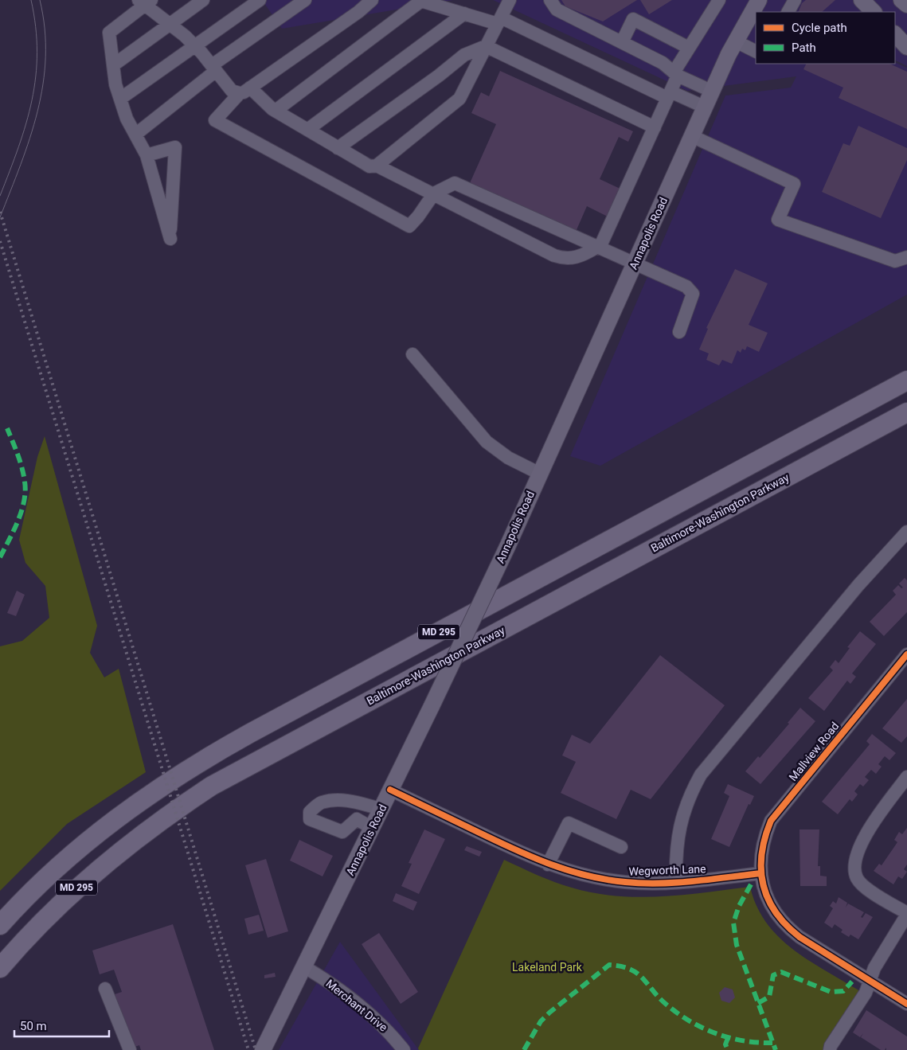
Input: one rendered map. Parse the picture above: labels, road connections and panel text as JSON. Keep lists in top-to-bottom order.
{
  "streets": {
    "highway": ["Baltimore-Washington Parkway", "MD 295"],
    "main road": ["Annapolis Road"],
    "street": ["Mallview Road", "Wegworth Lane", "Merchant Drive"]
  },
  "crossings": [
    ["Annapolis Road", "Wegworth Lane"],
    ["Annapolis Road", "Merchant Drive"],
    ["Mallview Road", "Wegworth Lane"]
  ],
  "parks": ["Lakeland Park"],
  "legend": ["Cycle path", "Path"],
  "scale_bar": "50 m"
}
